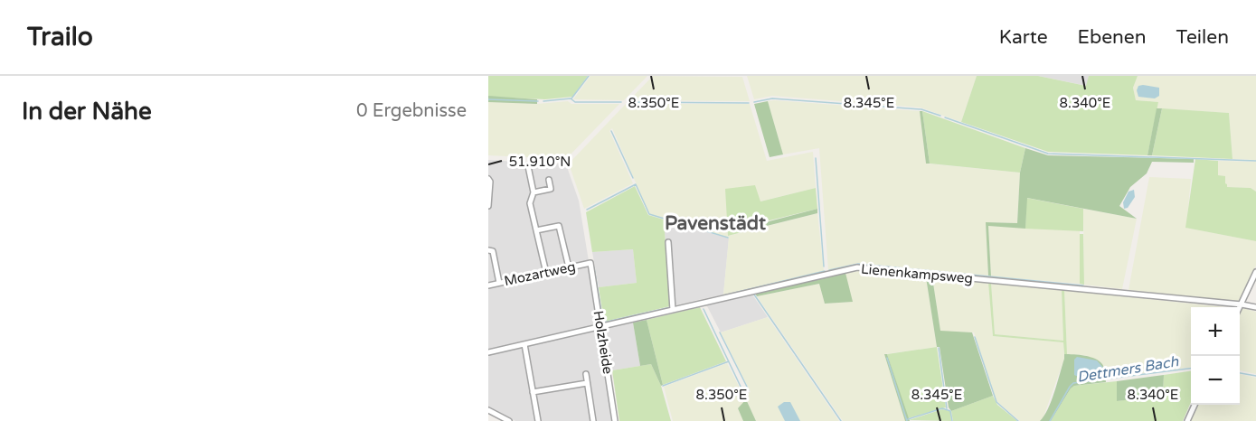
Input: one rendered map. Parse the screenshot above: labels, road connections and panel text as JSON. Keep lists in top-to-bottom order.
{
  "streets": {
    "street": ["Mozartweg", "Lienenkampsweg", "Holzheide"]
  },
  "crossings": [
    ["Mozartweg", "Holzheide"],
    ["Lienenkampsweg", "Holzheide"]
  ],
  "districts": ["Pavenstädt"],
  "water": ["Dettmers Bach"],
  "page": {
    "header": "Trailo",
    "nav": ["Karte", "Ebenen", "Teilen"],
    "heading": ["In der Nähe", "0 Ergebnisse"],
    "map_buttons": ["+", "−"]
  },
  "coordinates": [
    "8.350°E",
    "8.345°E",
    "8.340°E",
    "51.910°N"
  ]
}
